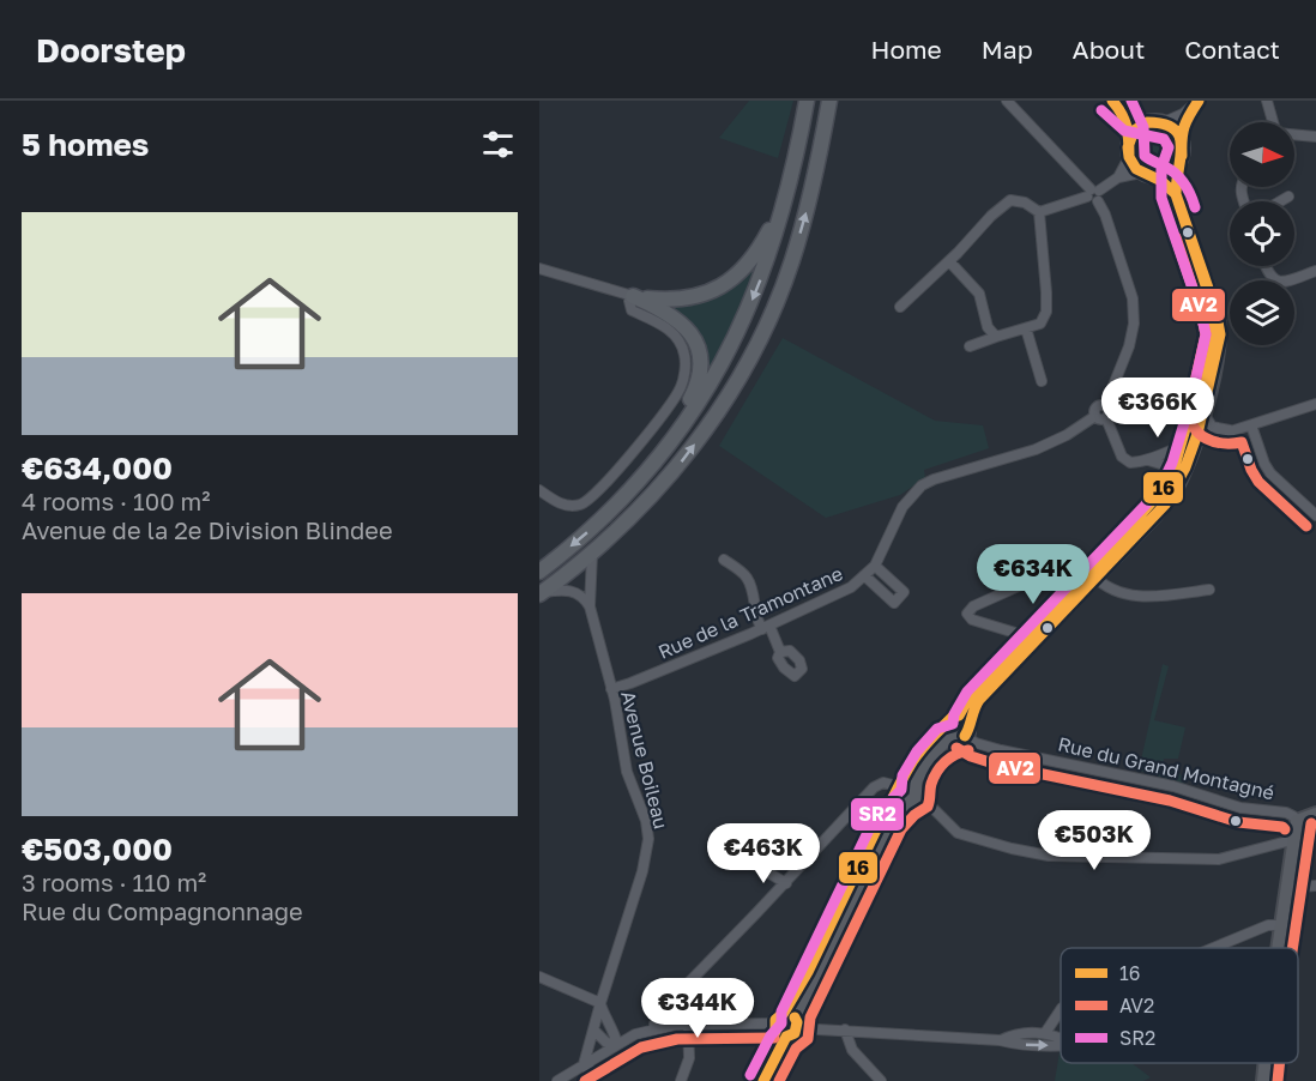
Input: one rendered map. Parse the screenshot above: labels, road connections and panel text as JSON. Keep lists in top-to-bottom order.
{
  "streets": {
    "street": ["Rue de la Tramontane", "Avenue Boileau", "Rue du Grand Montagné"]
  },
  "crossings": [
    ["Rue de la Tramontane", "Avenue Boileau"]
  ],
  "lines": ["transit line 16", "transit line SR2", "transit line AV2"],
  "legend": ["16", "AV2", "SR2"],
  "north": "right",
  "page": {
    "header": "Doorstep",
    "nav": [
      "Home",
      "Map",
      "About",
      "Contact"
    ],
    "heading": "5 homes",
    "list": [
      {
        "name": "€634,000",
        "note": "4 rooms · 100 m² · Avenue de la 2e Division Blindee"
      },
      {
        "name": "€503,000",
        "note": "3 rooms · 110 m² · Rue du Compagnonnage"
      }
    ],
    "price": [
      "€366K",
      "€634K",
      "€503K",
      "€463K",
      "€344K"
    ]
  }
}
